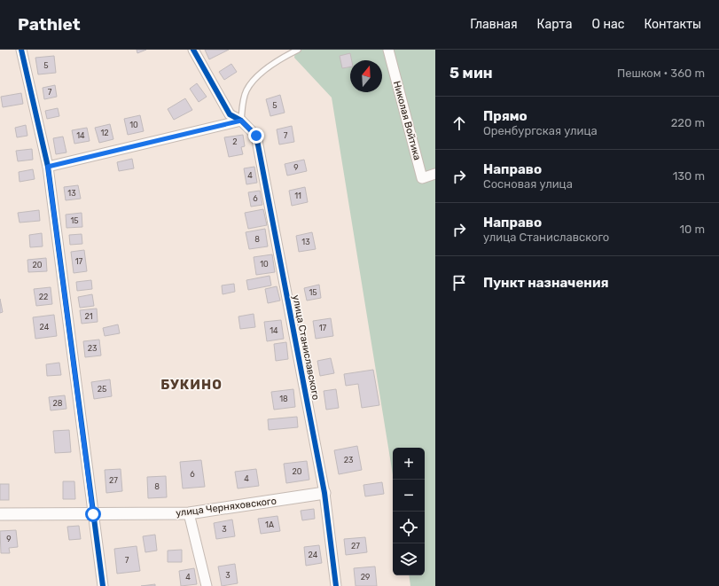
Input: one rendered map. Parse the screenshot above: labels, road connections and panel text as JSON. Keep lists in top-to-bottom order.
{
  "streets": {
    "street": ["Николая Войтика", "улица Станиславского", "улица Черняховского"]
  },
  "crossings": [
    ["улица Станиславского", "улица Черняховского"]
  ],
  "districts": ["БУКИНО"],
  "house_numbers": [
    "5",
    "7",
    "5",
    "10",
    "12",
    "14",
    "7",
    "2",
    "9",
    "4",
    "13",
    "11",
    "6",
    "15",
    "8",
    "13",
    "17",
    "10",
    "20",
    "15",
    "22",
    "21",
    "24",
    "17",
    "14",
    "23",
    "25",
    "18",
    "28",
    "23",
    "20",
    "6",
    "4",
    "27",
    "8",
    "1А",
    "3",
    "9",
    "27",
    "24",
    "7",
    "3",
    "4",
    "29"
  ],
  "north": "top",
  "page": {
    "header": "Pathlet",
    "nav": [
      "Главная",
      "Карта",
      "О нас",
      "Контакты"
    ],
    "heading": ["5 мин", "Пешком · 360 m"],
    "list": [
      ["Прямо", "Оренбургская улица", "220 m"],
      ["Направо", "Сосновая улица", "130 m"],
      ["Направо", "улица Станиславского", "10 m"],
      "Пункт назначения"
    ],
    "map_buttons": ["+", "−"]
  }
}
